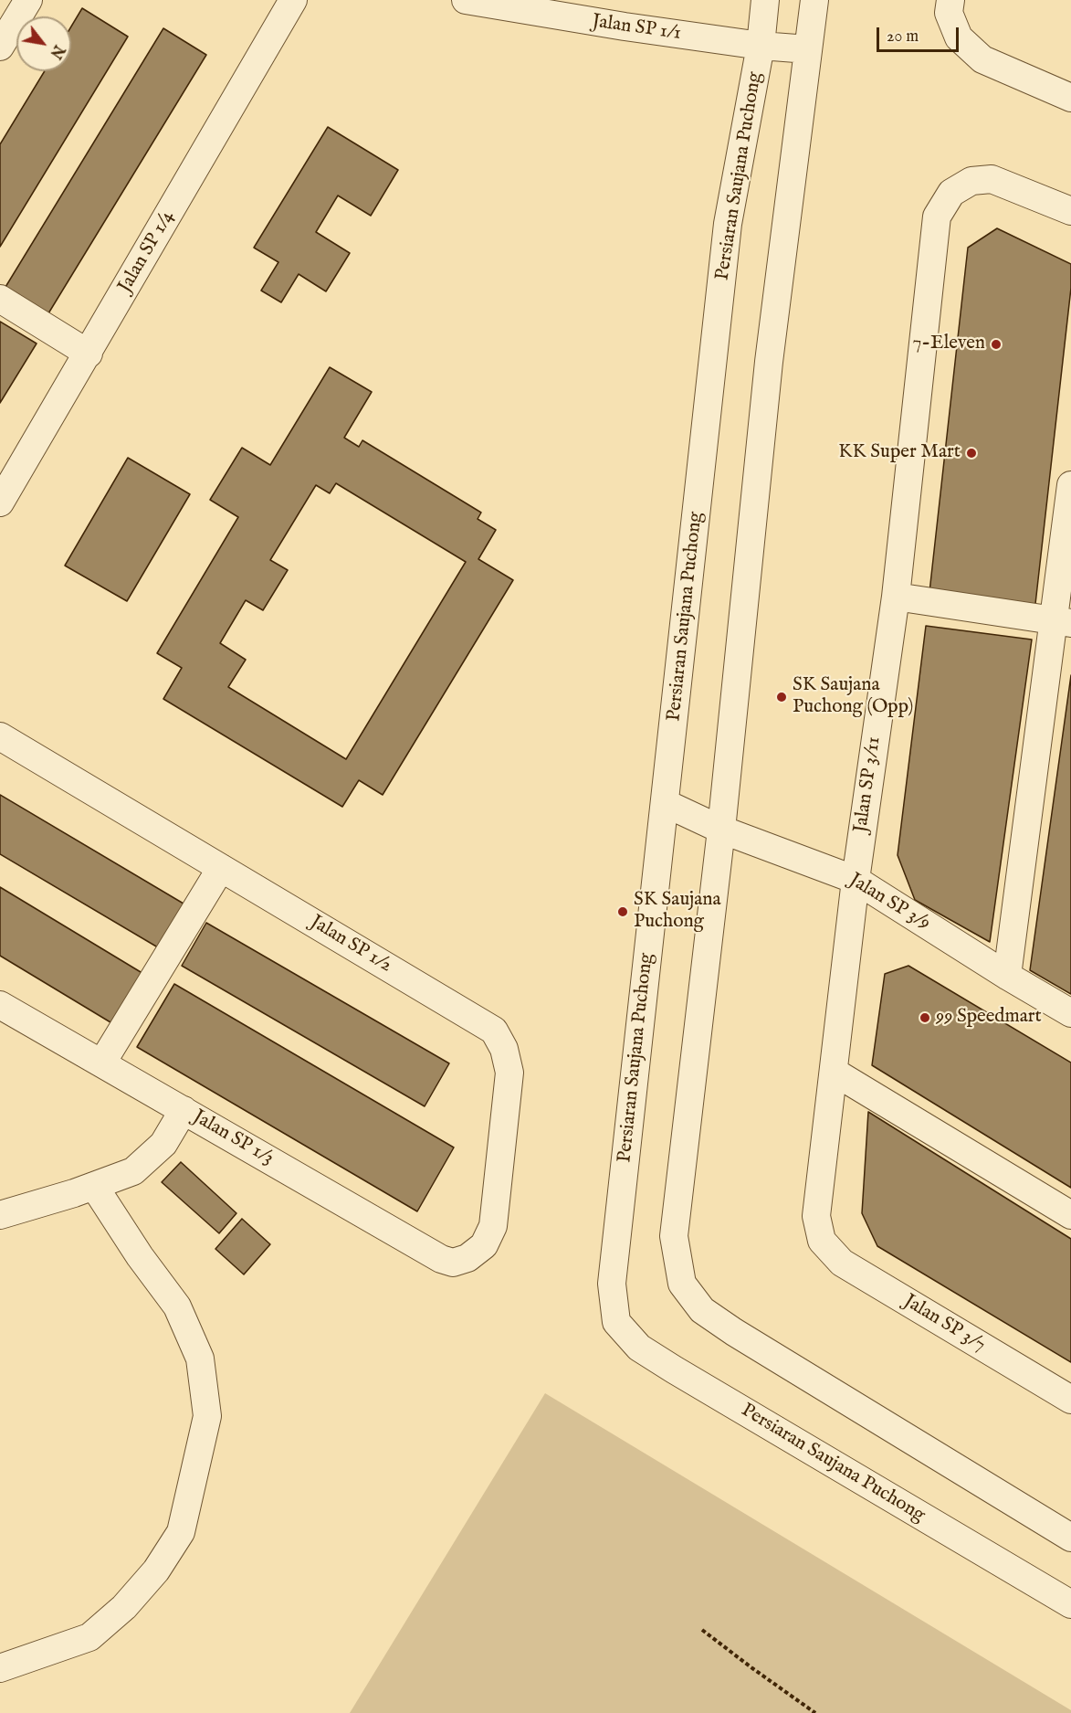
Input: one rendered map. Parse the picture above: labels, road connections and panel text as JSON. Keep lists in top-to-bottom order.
{
  "streets": {
    "street": [
      "Jalan SP 1/1",
      "Persiaran Saujana Puchong",
      "Jalan SP 1/4",
      "Jalan SP 3/11",
      "Jalan SP 3/9",
      "Jalan SP 1/2",
      "Jalan SP 1/3",
      "Jalan SP 3/7"
    ]
  },
  "crossings": [
    ["Jalan SP 1/1", "Persiaran Saujana Puchong"],
    ["Persiaran Saujana Puchong", "Jalan SP 3/9"],
    ["Jalan SP 3/11", "Jalan SP 3/9"],
    ["Jalan SP 3/11", "Jalan SP 3/7"],
    ["Jalan SP 1/2", "Jalan SP 1/3"]
  ],
  "places": [
    "7-Eleven",
    "KK Super Mart",
    "SK Saujana Puchong (Opp)",
    "SK Saujana Puchong",
    "99 Speedmart"
  ],
  "scale_bar": "20 m",
  "north": "bottom right"
}
